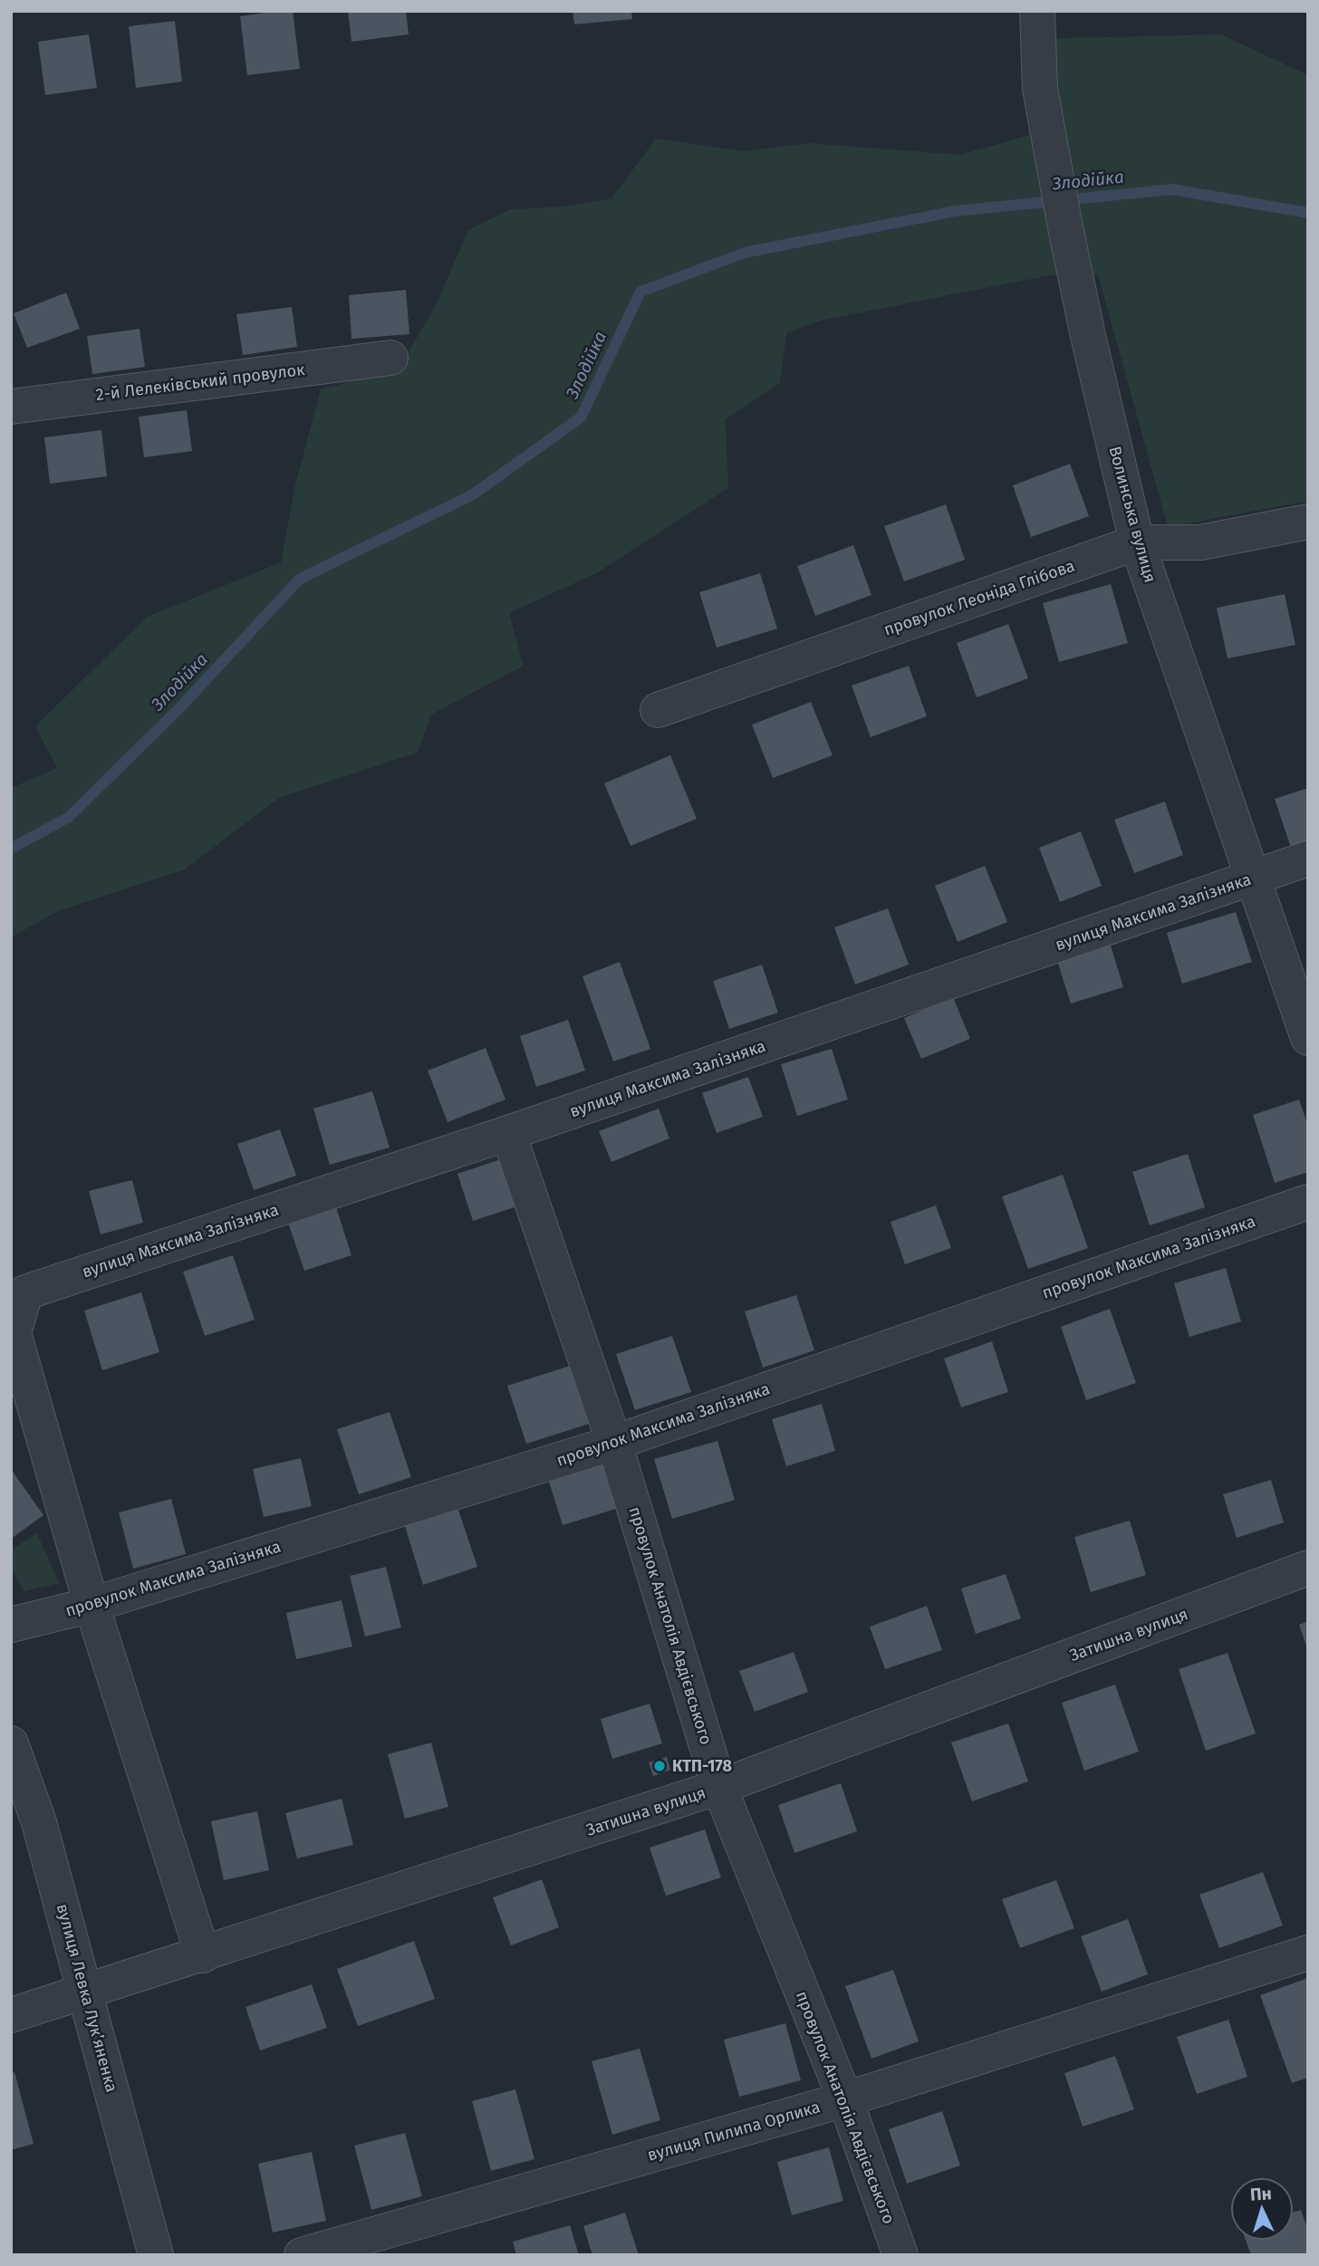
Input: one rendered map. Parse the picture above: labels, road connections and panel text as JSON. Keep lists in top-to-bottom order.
{
  "streets": {
    "street": [
      "2-й Лелеківський провулок",
      "Волинська вулиця",
      "провулок Леоніда Глібова",
      "вулиця Максима Залізняка",
      "провулок Максима Залізняка",
      "провулок Анатолія Авдієвського",
      "Затишна вулиця",
      "вулиця Левка Лукʼяненка",
      "вулиця Пилипа Орлика"
    ]
  },
  "crossings": [
    ["Волинська вулиця", "провулок Леоніда Глібова"],
    ["Волинська вулиця", "вулиця Максима Залізняка"],
    ["вулиця Максима Залізняка", "провулок Максима Залізняка"],
    ["вулиця Максима Залізняка", "провулок Анатолія Авдієвського"],
    ["провулок Максима Залізняка", "провулок Анатолія Авдієвського"],
    ["провулок Анатолія Авдієвського", "Затишна вулиця"],
    ["провулок Анатолія Авдієвського", "вулиця Пилипа Орлика"],
    ["Затишна вулиця", "вулиця Левка Лукʼяненка"]
  ],
  "water": ["Злодійка"],
  "places": ["КТП-178"],
  "north": "top"
}
